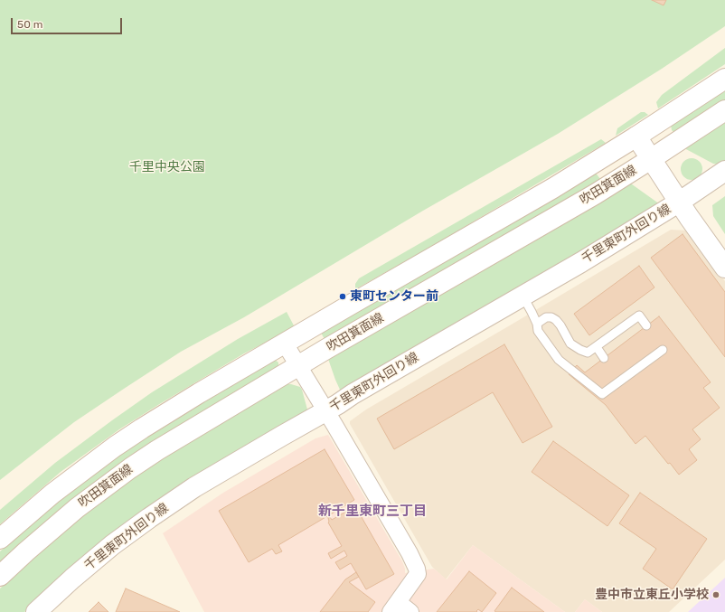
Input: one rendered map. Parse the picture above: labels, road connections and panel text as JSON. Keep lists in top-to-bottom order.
{
  "streets": {
    "main road": ["吹田箕面線", "千里東町外回り線"]
  },
  "districts": ["新千里東町三丁目"],
  "parks": ["千里中央公園"],
  "places": ["東町センター前", "豊中市立東丘小学校"],
  "scale_bar": "50 m"
}
